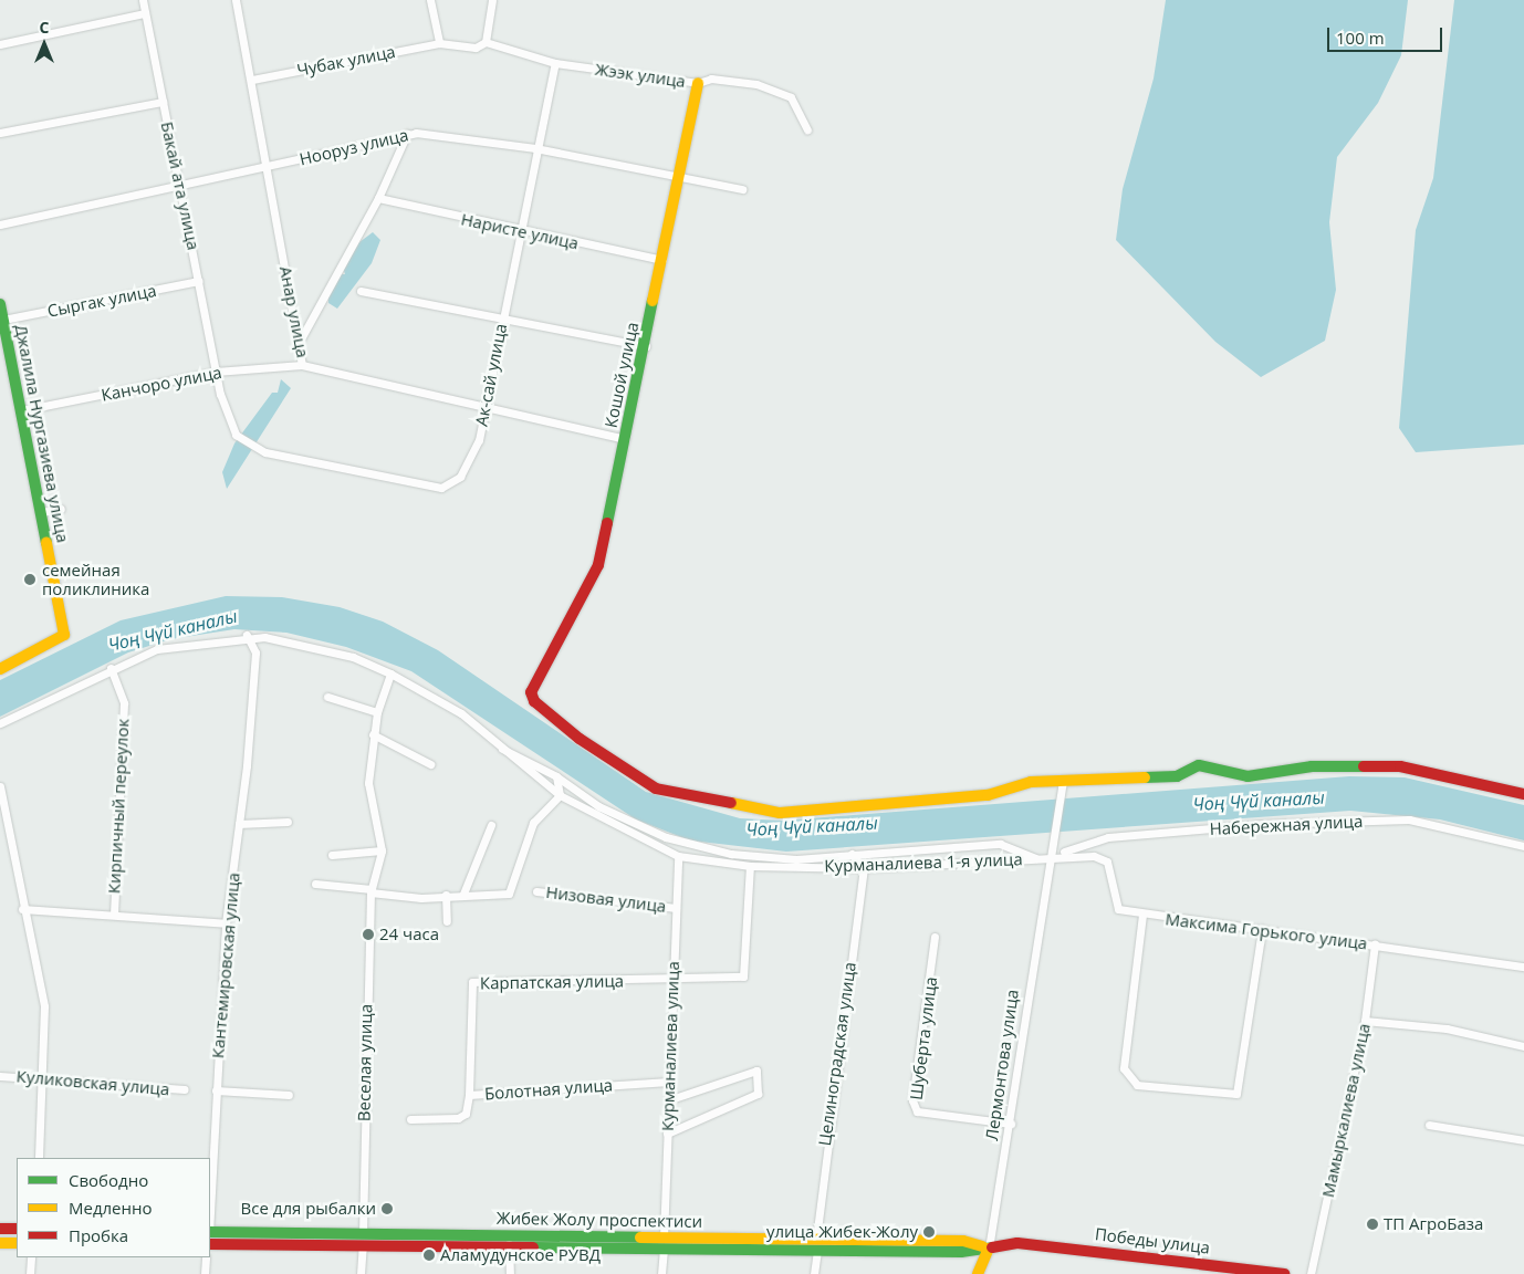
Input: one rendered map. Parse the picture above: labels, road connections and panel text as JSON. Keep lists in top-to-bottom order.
{
  "streets": {
    "street": [
      "Чубак улица",
      "Жээк улица",
      "Нооруз улица",
      "Бакай ата улица",
      "Наристе улица",
      "Сыргак улица",
      "Анар улица",
      "Ак-сай улица",
      "Кошой улица",
      "Канчоро улица",
      "Джалила Нургазиева улица",
      "Кирпичный переулок",
      "Набережная улица",
      "Курманалиева 1-я улица",
      "Низовая улица",
      "Максима Горького улица",
      "Кантемировская улица",
      "Карпатская улица",
      "Шуберта улица",
      "Курманалиева улица",
      "Целиноградская улица",
      "Веселая улица",
      "Лермонтова улица",
      "Куликовская улица",
      "Болотная улица",
      "Мамыркалиева улица",
      "Жибек Жолу проспектиси",
      "Победы улица"
    ]
  },
  "crossings": [
    ["Чубак улица", "Жээк улица"],
    ["Чубак улица", "Анар улица"],
    ["Жээк улица", "Ак-сай улица"],
    ["Жээк улица", "Кошой улица"],
    ["Нооруз улица", "Бакай ата улица"],
    ["Нооруз улица", "Анар улица"],
    ["Нооруз улица", "Ак-сай улица"],
    ["Нооруз улица", "Кошой улица"],
    ["Бакай ата улица", "Сыргак улица"],
    ["Бакай ата улица", "Ак-сай улица"],
    ["Бакай ата улица", "Канчоро улица"],
    ["Наристе улица", "Ак-сай улица"],
    ["Наристе улица", "Кошой улица"],
    ["Сыргак улица", "Джалила Нургазиева улица"],
    ["Анар улица", "Ак-сай улица"],
    ["Анар улица", "Кошой улица"],
    ["Анар улица", "Канчоро улица"],
    ["Ак-сай улица", "Канчоро улица"],
    ["Кошой улица", "Лермонтова улица"],
    ["Канчоро улица", "Джалила Нургазиева улица"],
    ["Кирпичный переулок", "Курманалиева 1-я улица"],
    ["Набережная улица", "Курманалиева 1-я улица"],
    ["Набережная улица", "Максима Горького улица"],
    ["Набережная улица", "Лермонтова улица"],
    ["Курманалиева 1-я улица", "Максима Горького улица"],
    ["Курманалиева 1-я улица", "Кантемировская улица"],
    ["Курманалиева 1-я улица", "Карпатская улица"],
    ["Курманалиева 1-я улица", "Курманалиева улица"],
    ["Курманалиева 1-я улица", "Целиноградская улица"],
    ["Курманалиева 1-я улица", "Веселая улица"],
    ["Курманалиева 1-я улица", "Лермонтова улица"],
    ["Низовая улица", "Курманалиева улица"],
    ["Максима Горького улица", "Лермонтова улица"],
    ["Максима Горького улица", "Мамыркалиева улица"],
    ["Карпатская улица", "Курманалиева улица"],
    ["Карпатская улица", "Болотная улица"],
    ["Шуберта улица", "Лермонтова улица"],
    ["Курманалиева улица", "Болотная улица"],
    ["Курманалиева улица", "Жибек Жолу проспектиси"],
    ["Целиноградская улица", "Жибек Жолу проспектиси"],
    ["Веселая улица", "Жибек Жолу проспектиси"],
    ["Лермонтова улица", "Жибек Жолу проспектиси"],
    ["Жибек Жолу проспектиси", "Победы улица"]
  ],
  "water": ["Чоң Чүй каналы"],
  "places": [
    "семейная поликлиника",
    "24 часа",
    "Все для рыбалки",
    "ТП АгроБаза",
    "улица Жибек-Жолу",
    "Аламудунское РУВД"
  ],
  "legend": ["Свободно", "Медленно", "Пробка"],
  "scale_bar": "100 m",
  "north": "top"
}
